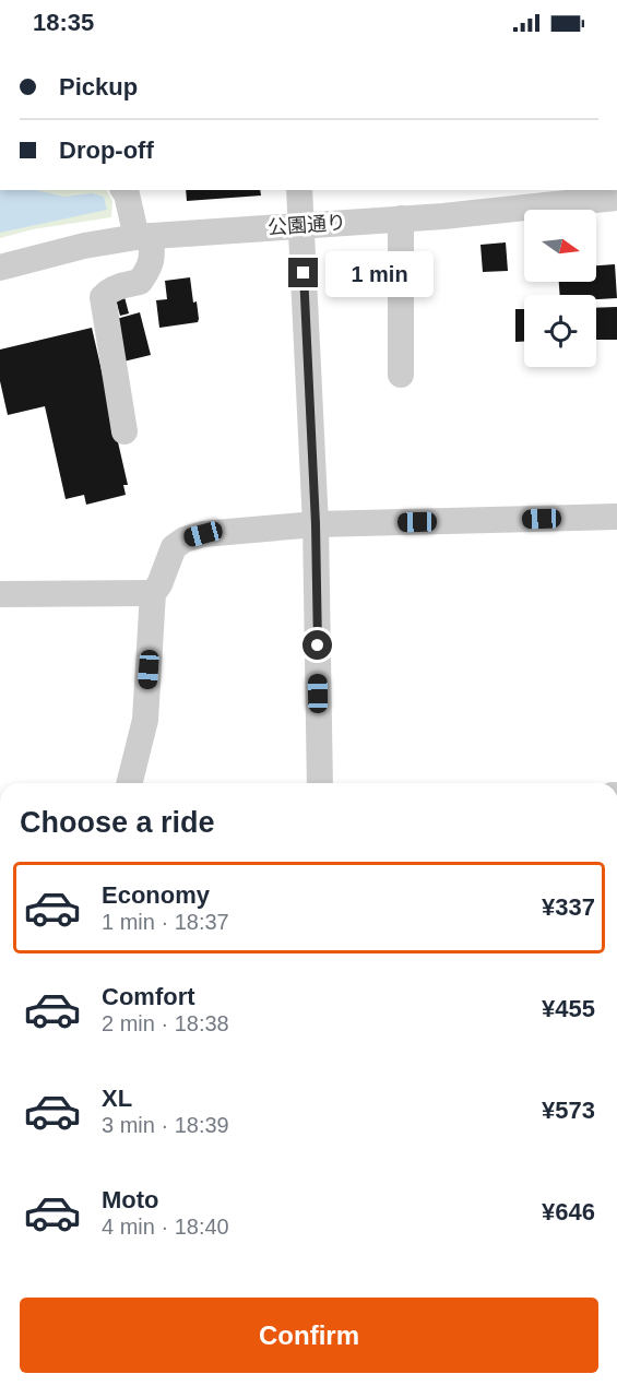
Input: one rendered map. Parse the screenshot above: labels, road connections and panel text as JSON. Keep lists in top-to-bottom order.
{
  "streets": {
    "street": ["公園通り"]
  },
  "north": "right",
  "page": {
    "status": "18:35",
    "banner": ["Pickup", "Drop-off"],
    "bubble": "1 min",
    "heading": "Choose a ride",
    "list": [
      {
        "name": "Economy",
        "note": "1 min · 18:37",
        "value": "¥337"
      },
      {
        "name": "Comfort",
        "note": "2 min · 18:38",
        "value": "¥455"
      },
      {
        "name": "XL",
        "note": "3 min · 18:39",
        "value": "¥573"
      },
      {
        "name": "Moto",
        "note": "4 min · 18:40",
        "value": "¥646"
      }
    ],
    "buttons": "Confirm"
  }
}
